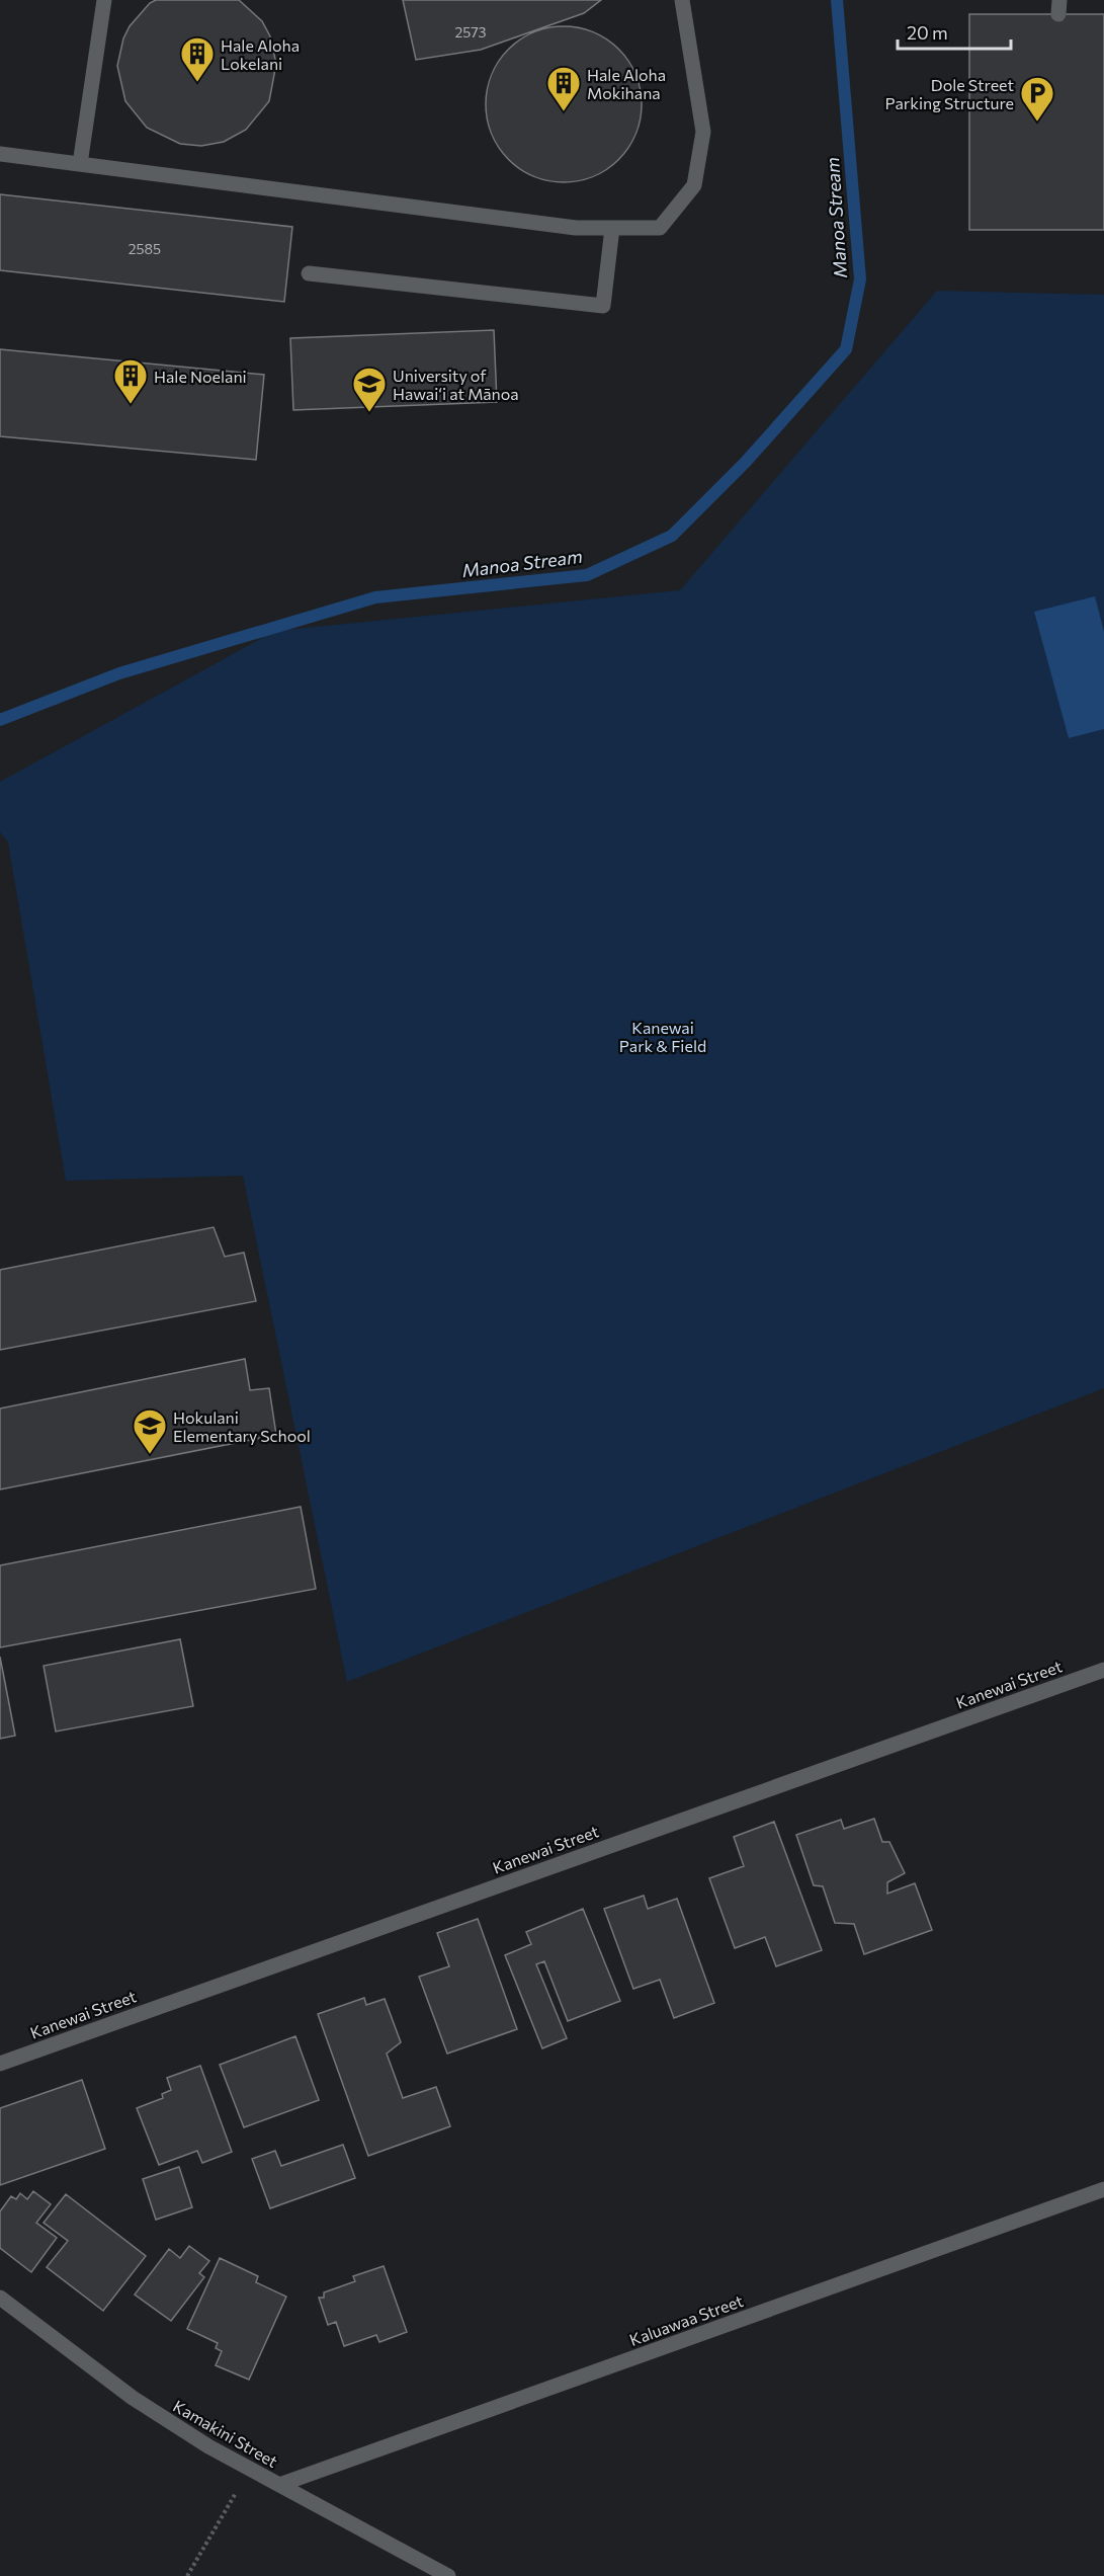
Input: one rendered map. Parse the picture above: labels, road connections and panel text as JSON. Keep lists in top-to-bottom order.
{
  "streets": {
    "street": ["Kanewai Street", "Kaluawaa Street", "Kamakini Street"]
  },
  "crossings": [
    ["Kaluawaa Street", "Kamakini Street"]
  ],
  "water": ["Manoa Stream"],
  "parks": ["Kanewai Park & Field"],
  "places": {
    "building": ["Hale Aloha Lokelani", "Hale Aloha Mokihana", "Hale Noelani"],
    "parking": ["Dole Street Parking Structure"],
    "school or university": ["University of Hawaiʻi at Mānoa", "Hokulani Elementary School"]
  },
  "house_numbers": ["2573", "2585"],
  "scale_bar": "20 m"
}
